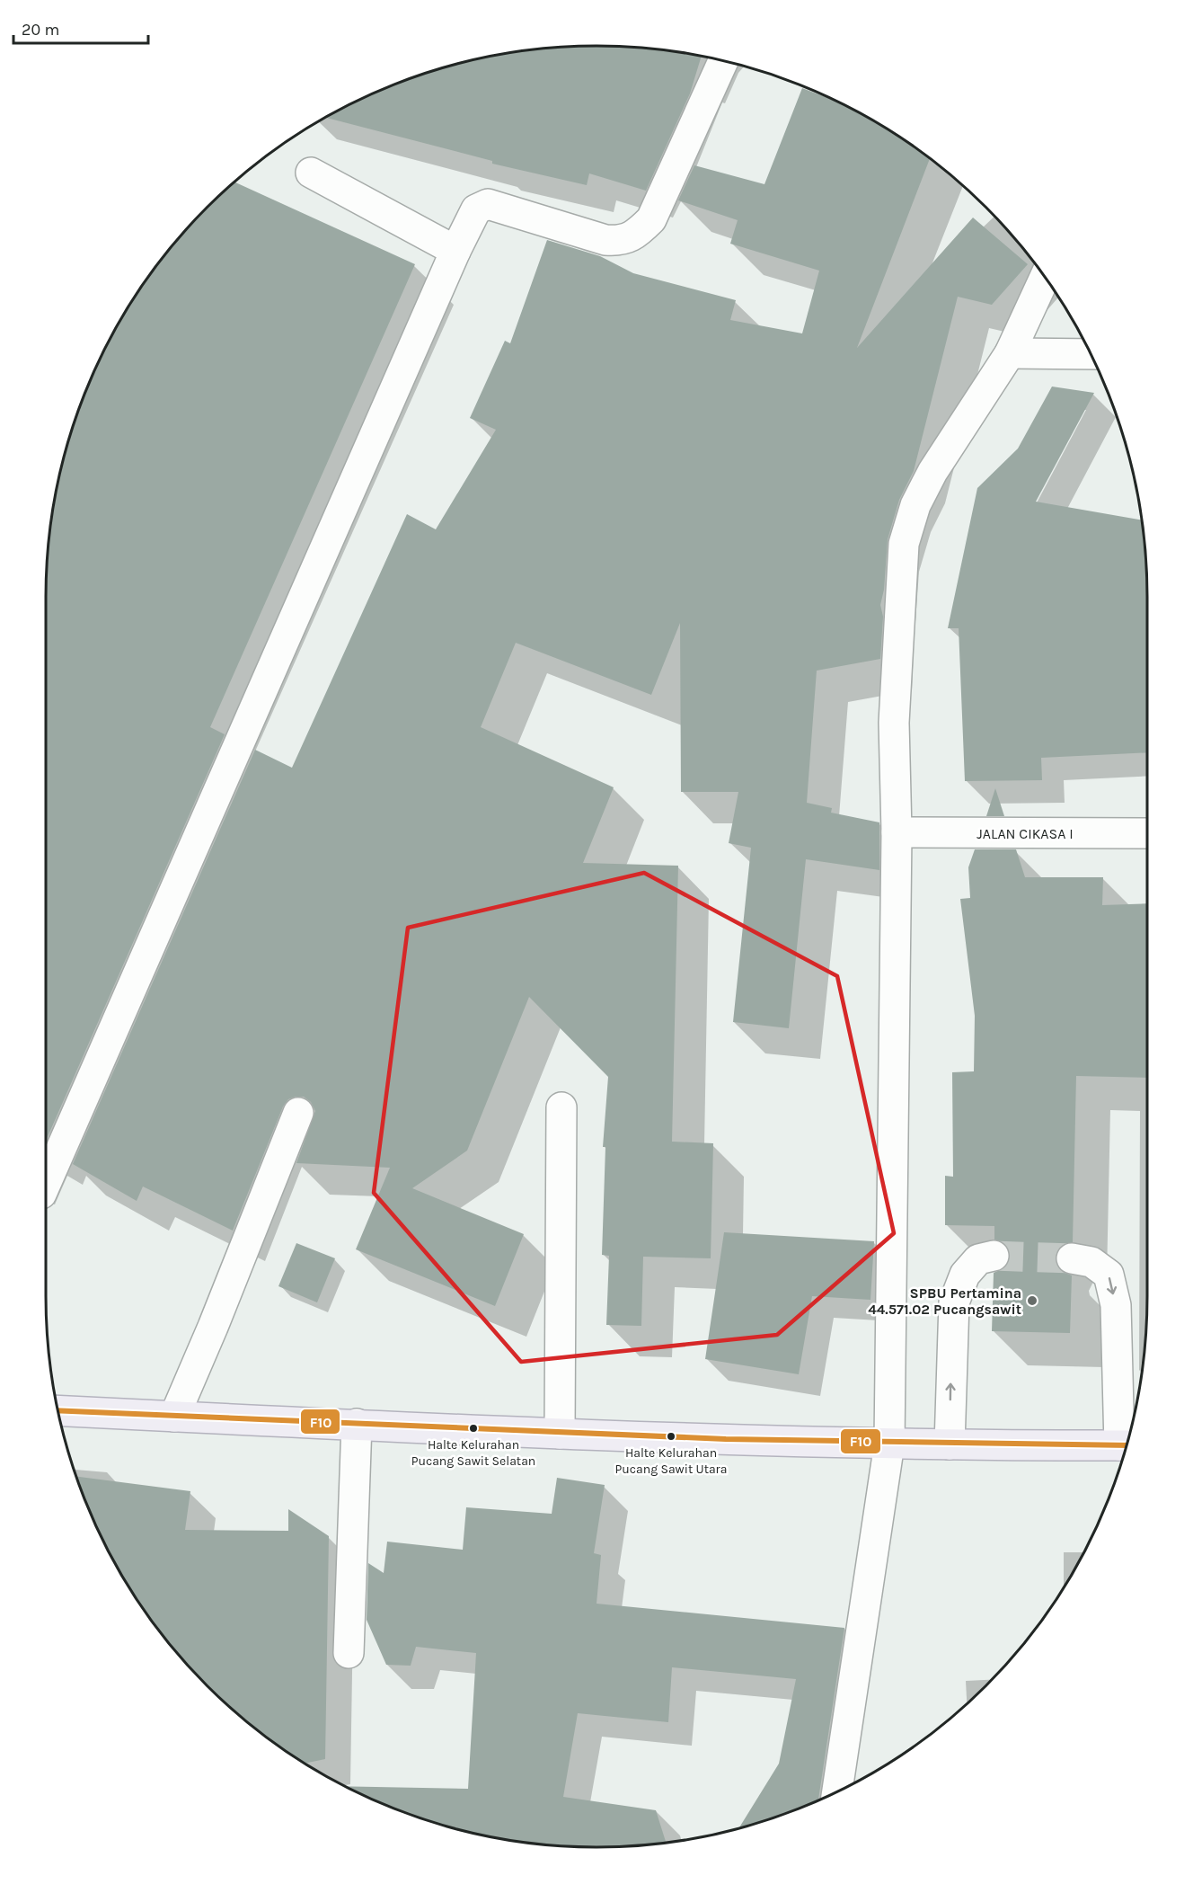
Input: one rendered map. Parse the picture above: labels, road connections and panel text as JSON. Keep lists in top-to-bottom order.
{
  "streets": {
    "street": ["JALAN CIKASA I"]
  },
  "places": ["SPBU Pertamina 44.571.02 Pucangsawit", "Halte Kelurahan Pucang Sawit Selatan", "Halte Kelurahan Pucang Sawit Utara"],
  "lines": ["transit line F10"],
  "scale_bar": "20 m"
}
